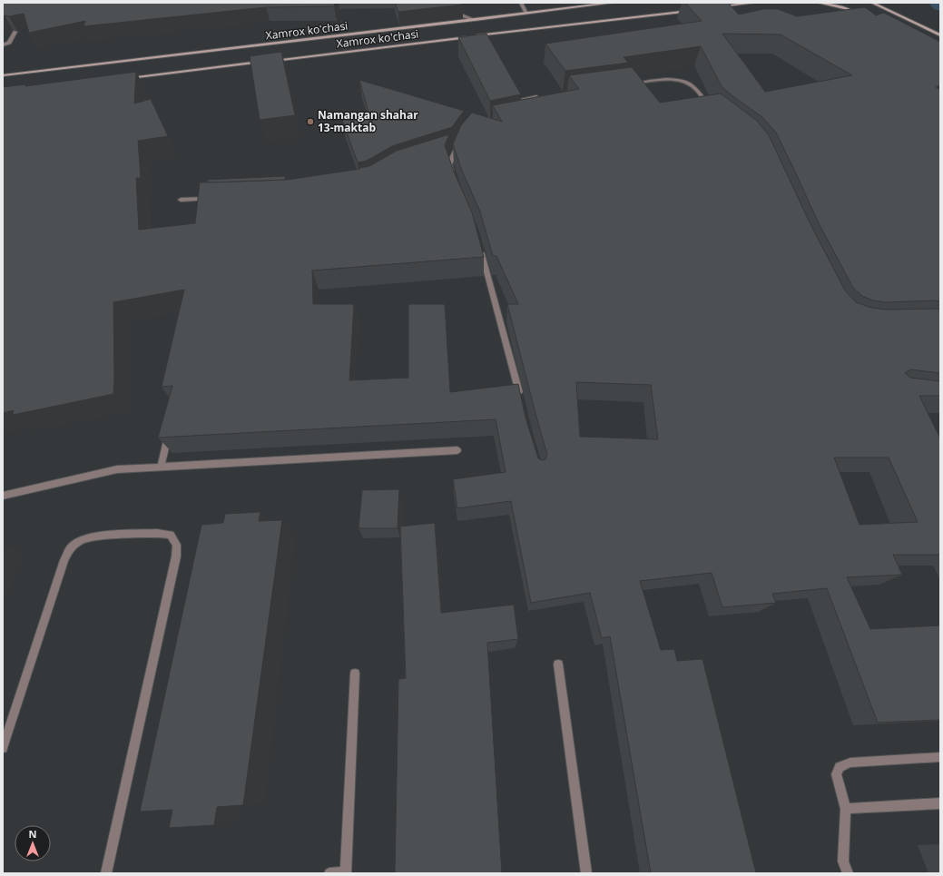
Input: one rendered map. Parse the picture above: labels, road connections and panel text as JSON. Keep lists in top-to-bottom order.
{
  "streets": {
    "main road": ["Xamrox koʻchasi", "Xamrox ko'chasi"]
  },
  "places": ["Namangan shahar 13-maktab"],
  "north": "top"
}
